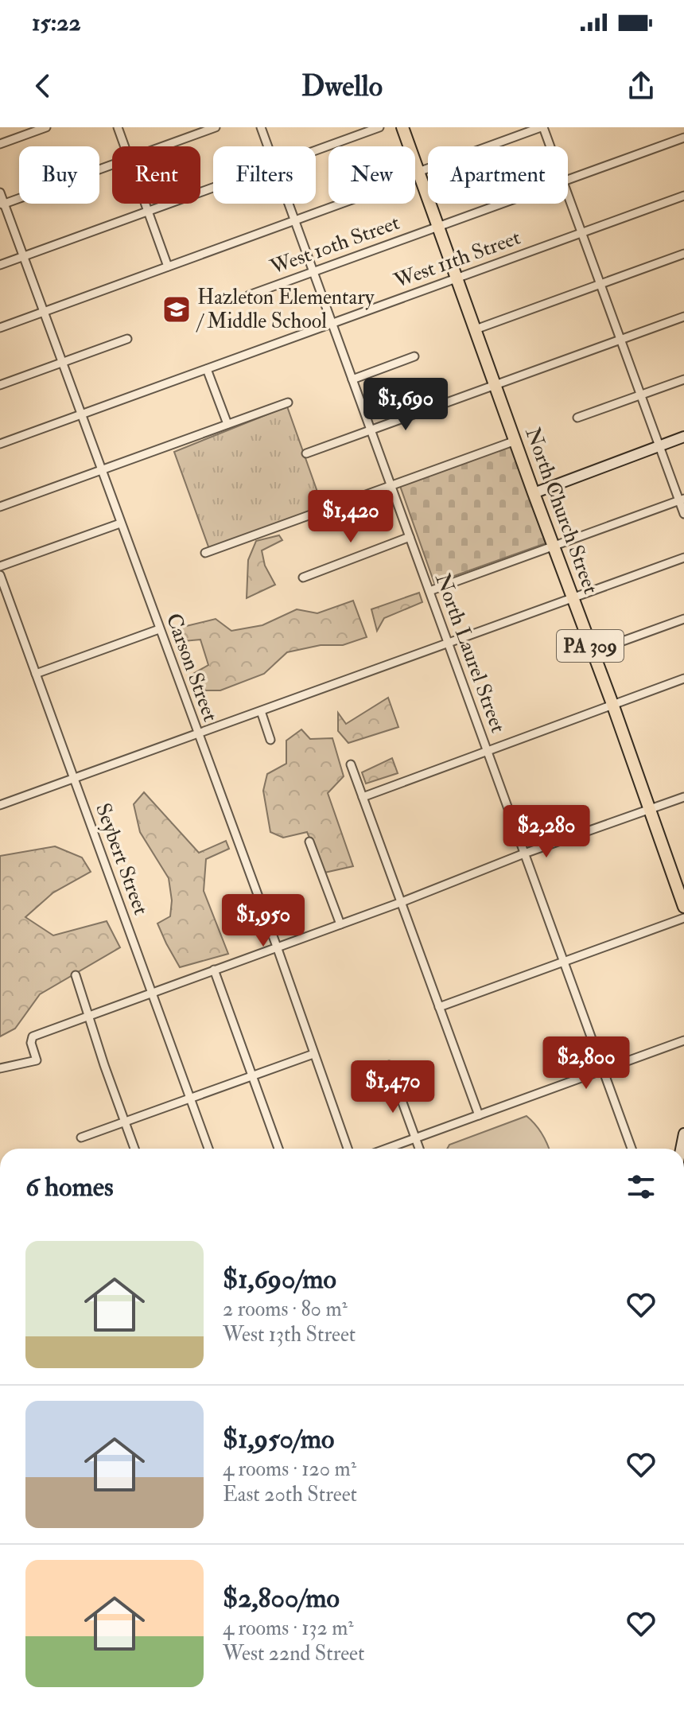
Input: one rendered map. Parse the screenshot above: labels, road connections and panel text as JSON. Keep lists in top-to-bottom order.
{
  "streets": {
    "main road": ["North Church Street", "PA 309"],
    "street": [
      "West 10th Street",
      "West 11th Street",
      "North Laurel Street",
      "Carson Street",
      "Seybert Street"
    ]
  },
  "crossings": [
    ["West 10th Street", "North Church Street"],
    ["West 10th Street", "North Laurel Street"],
    ["West 11th Street", "North Church Street"],
    ["West 11th Street", "North Laurel Street"],
    ["West 11th Street", "Carson Street"]
  ],
  "places": {
    "school or university": ["Hazleton Elementary / Middle School"]
  },
  "page": {
    "status": "15:22",
    "header": "Dwello",
    "chip": [
      "Buy",
      "Rent",
      "Filters",
      "New",
      "Apartment"
    ],
    "price": [
      "$1,690",
      "$1,420",
      "$2,280",
      "$1,950",
      "$2,800",
      "$1,470"
    ],
    "heading": "6 homes",
    "list": [
      {
        "name": "$1,690/mo",
        "note": "2 rooms · 80 m² · West 13th Street"
      },
      {
        "name": "$1,950/mo",
        "note": "4 rooms · 120 m² · East 20th Street"
      },
      {
        "name": "$2,800/mo",
        "note": "4 rooms · 132 m² · West 22nd Street"
      }
    ]
  }
}
